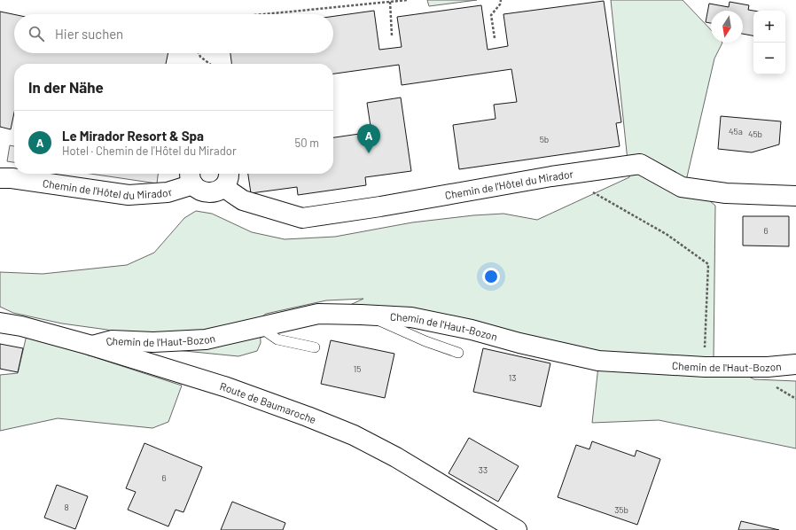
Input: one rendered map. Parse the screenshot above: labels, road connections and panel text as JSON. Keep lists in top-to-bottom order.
{
  "streets": {
    "street": ["Chemin de l'Hôtel du Mirador", "Chemin de l'Haut-Bozon", "Route de Baumaroche"]
  },
  "crossings": [
    ["Chemin de l'Haut-Bozon", "Route de Baumaroche"]
  ],
  "house_numbers": [
    "45a",
    "45b",
    "5b",
    "6",
    "15",
    "13",
    "33",
    "6",
    "8",
    "35b"
  ],
  "north": "bottom",
  "page": {
    "map_buttons": ["+", "−"],
    "search": "Hier suchen",
    "heading": "In der Nähe",
    "list": [
      {
        "mark": "A",
        "name": "Le Mirador Resort & Spa",
        "note": "Hotel · Chemin de l'Hôtel du Mirador",
        "value": "50 m"
      }
    ],
    "pins": "A"
  }
}
